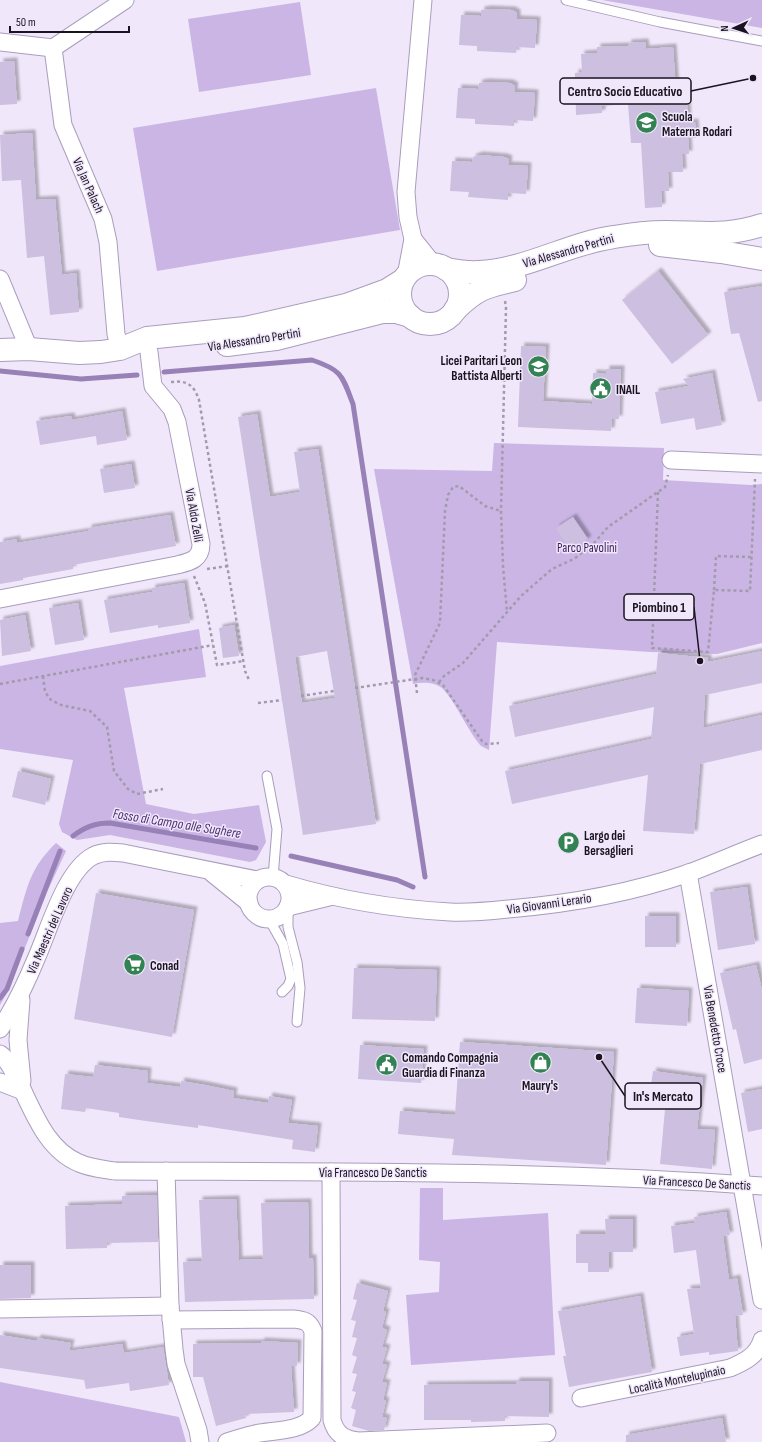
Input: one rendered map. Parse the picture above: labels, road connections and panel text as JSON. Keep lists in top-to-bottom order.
{
  "streets": {
    "street": [
      "Via Jan Palach",
      "Via Alessandro Pertini",
      "Via Aldo Zelli",
      "Via Giovanni Lerario",
      "Via Maestri del Lavoro",
      "Via Benedetto Croce",
      "Via Francesco De Sanctis",
      "Località Montelupinaio"
    ]
  },
  "crossings": [
    ["Via Jan Palach", "Via Alessandro Pertini"],
    ["Via Giovanni Lerario", "Via Maestri del Lavoro"],
    ["Via Giovanni Lerario", "Via Benedetto Croce"],
    ["Via Maestri del Lavoro", "Via Francesco De Sanctis"],
    ["Via Benedetto Croce", "Via Francesco De Sanctis"]
  ],
  "water": ["Fosso di Campo alle Sughere"],
  "parks": ["Parco Pavolini"],
  "places": {
    "other": ["Centro Socio Educativo", "Piombino 1", "In's Mercato"],
    "school or university": ["Scuola Materna Rodari", "Licei Paritari Leon Battista Alberti"],
    "public building": ["INAIL", "Comando Compagnia Guardia di Finanza"],
    "parking": ["Largo dei Bersaglieri"],
    "supermarket": ["Conad"],
    "shop": ["Maury's"]
  },
  "scale_bar": "50 m",
  "north": "left"
}
